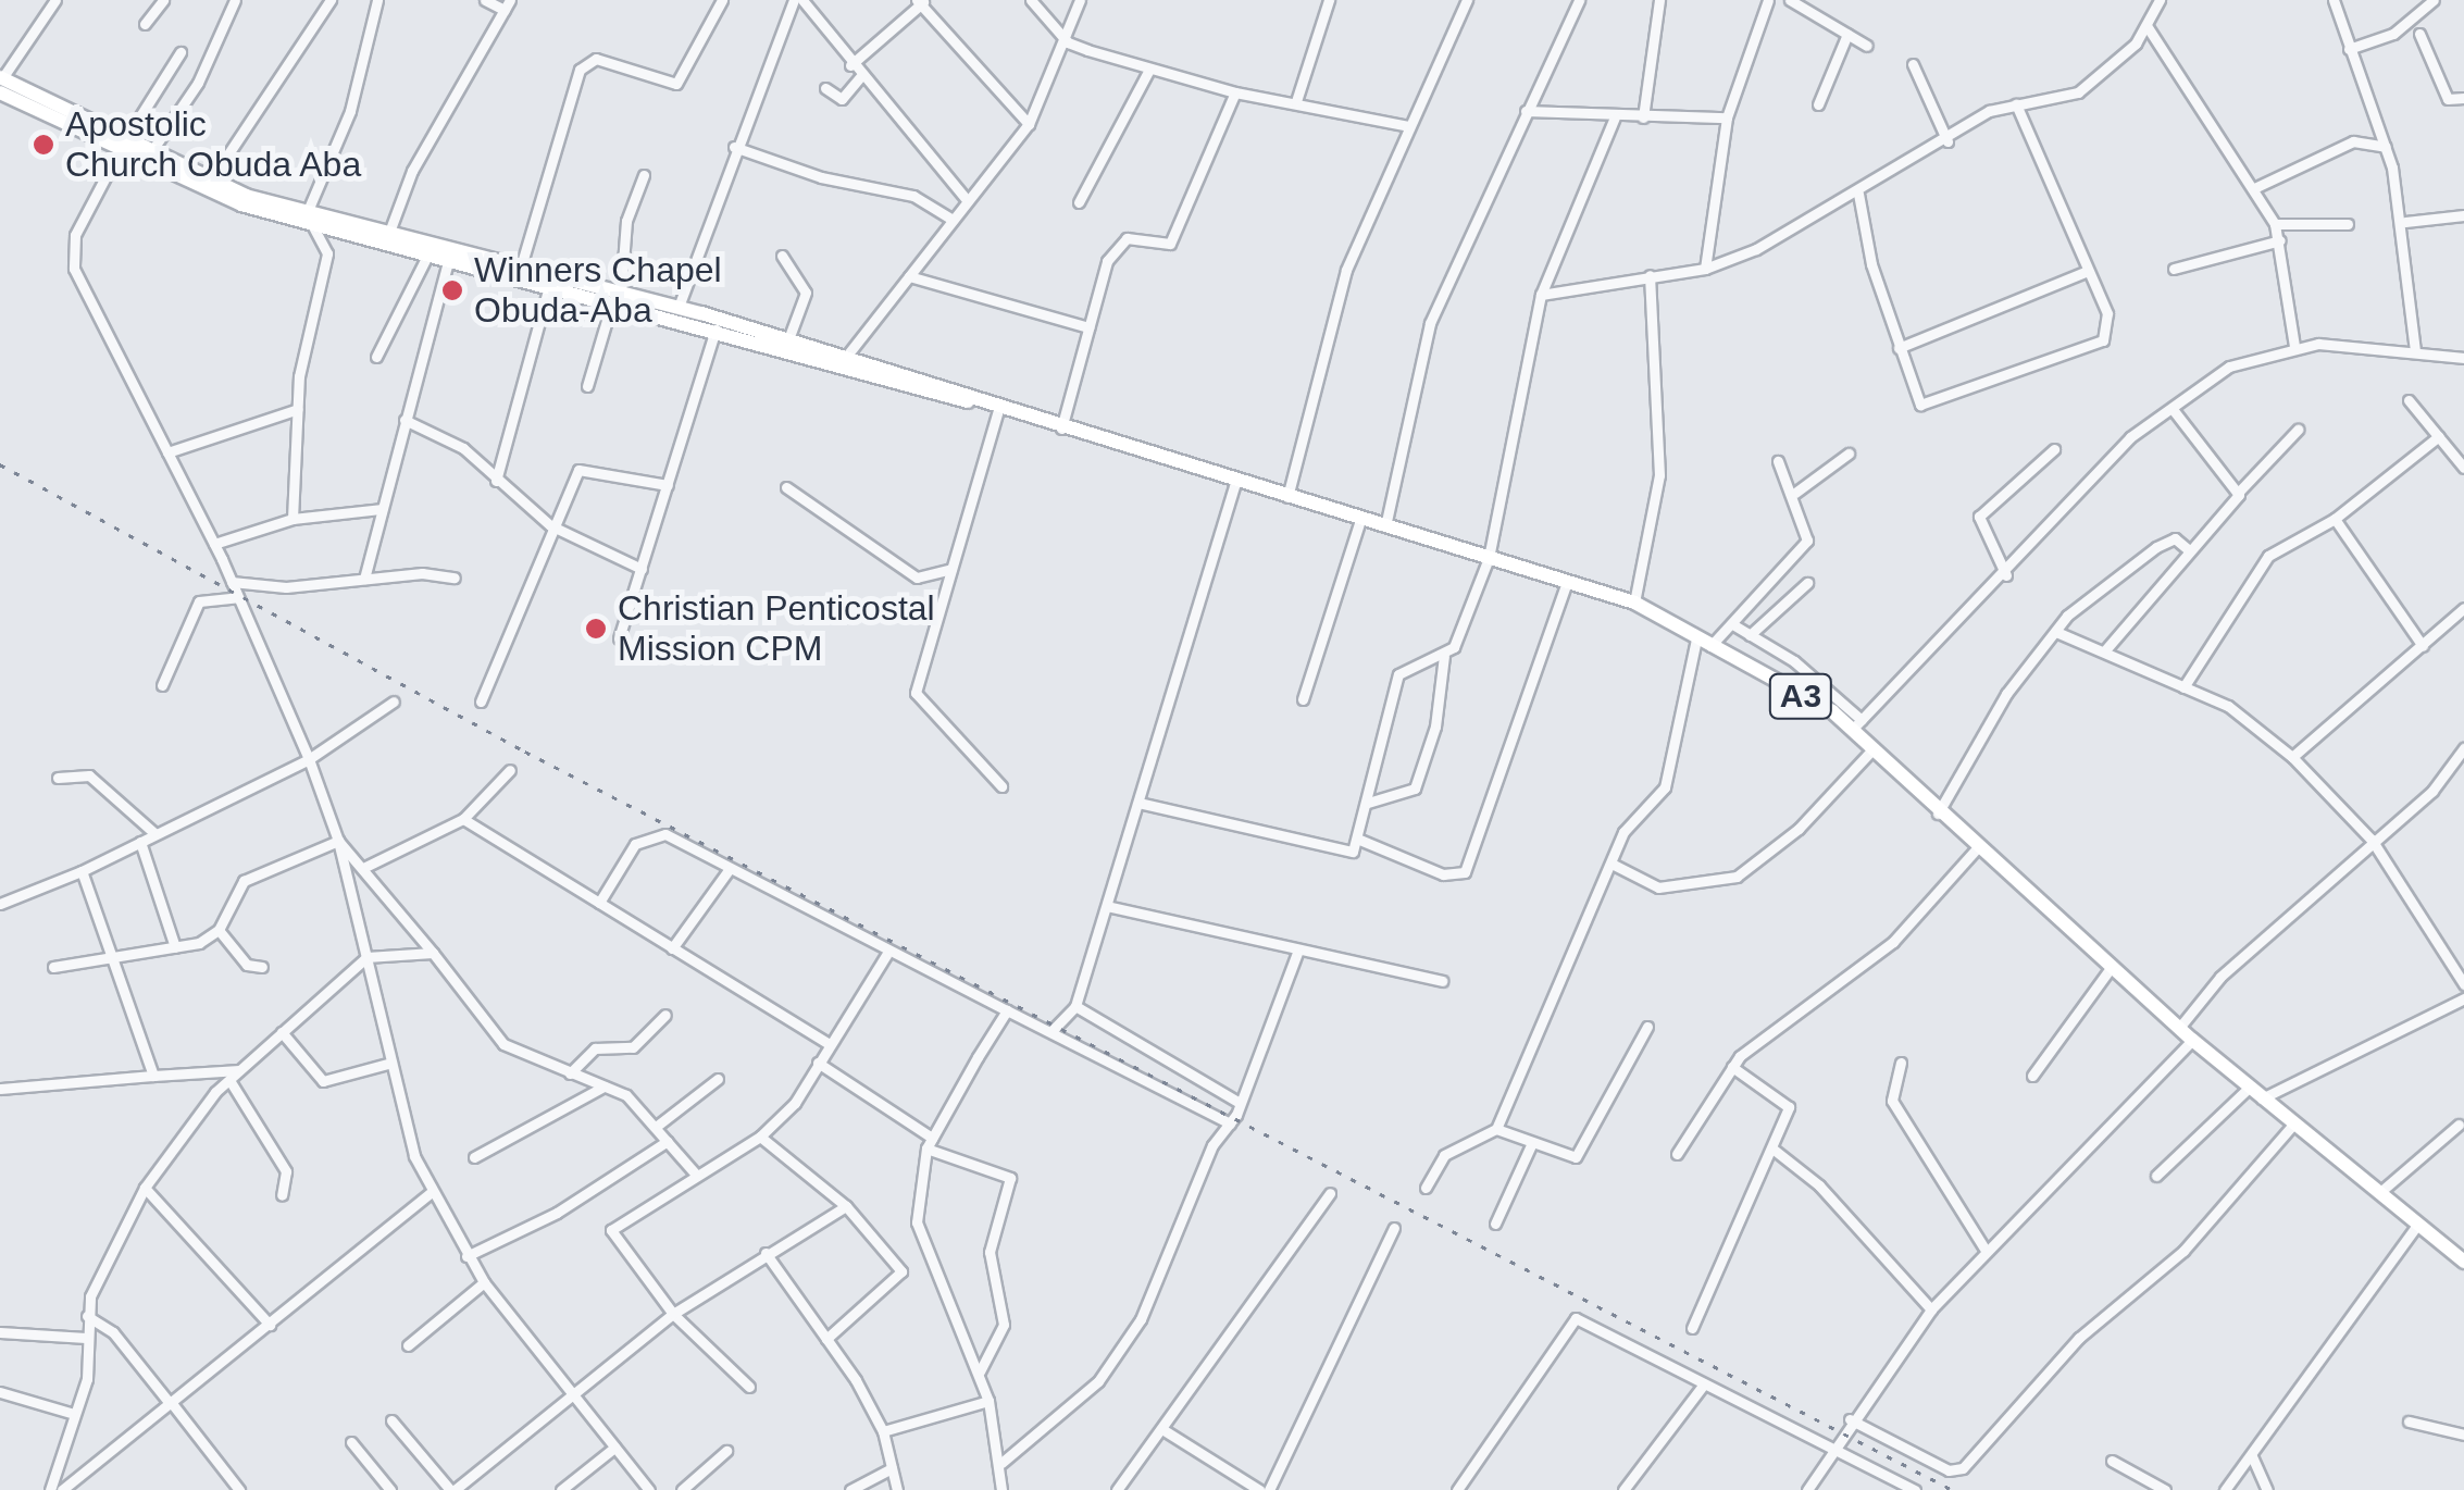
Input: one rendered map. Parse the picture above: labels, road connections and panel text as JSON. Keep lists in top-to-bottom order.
{
  "streets": {
    "highway": ["A3"]
  },
  "places": ["Apostolic Church Obuda Aba", "Winners Chapel Obuda-Aba", "Christian Penticostal Mission CPM"]
}
